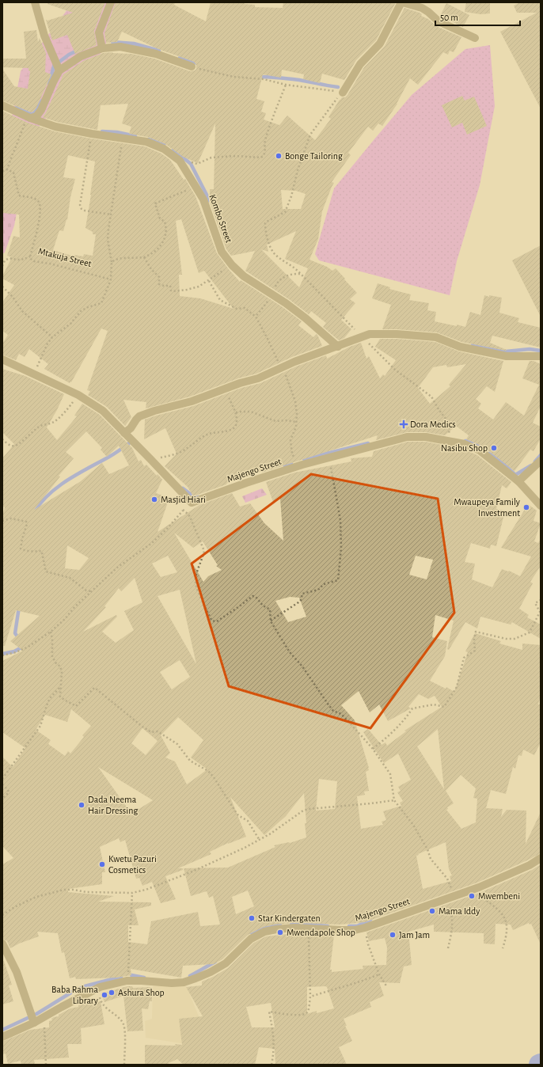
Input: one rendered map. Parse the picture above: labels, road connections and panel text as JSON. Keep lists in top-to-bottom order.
{
  "streets": {
    "street": ["Kombo Street", "Majengo Street"],
    "path": ["Mtakuja Street"]
  },
  "places": {
    "other": [
      "Bonge Tailoring",
      "Nasibu Shop",
      "Masjid Hiari",
      "Mwaupeya Family Investment",
      "Dada Neema Hair Dressing",
      "Kwetu Pazuri Cosmetics",
      "Mwembeni",
      "Mama Iddy",
      "Star Kindergaten",
      "Mwendapole Shop",
      "Jam Jam",
      "Ashura Shop",
      "Baba Rahma Library"
    ],
    "health": ["Dora Medics"]
  },
  "scale_bar": "50 m"
}
